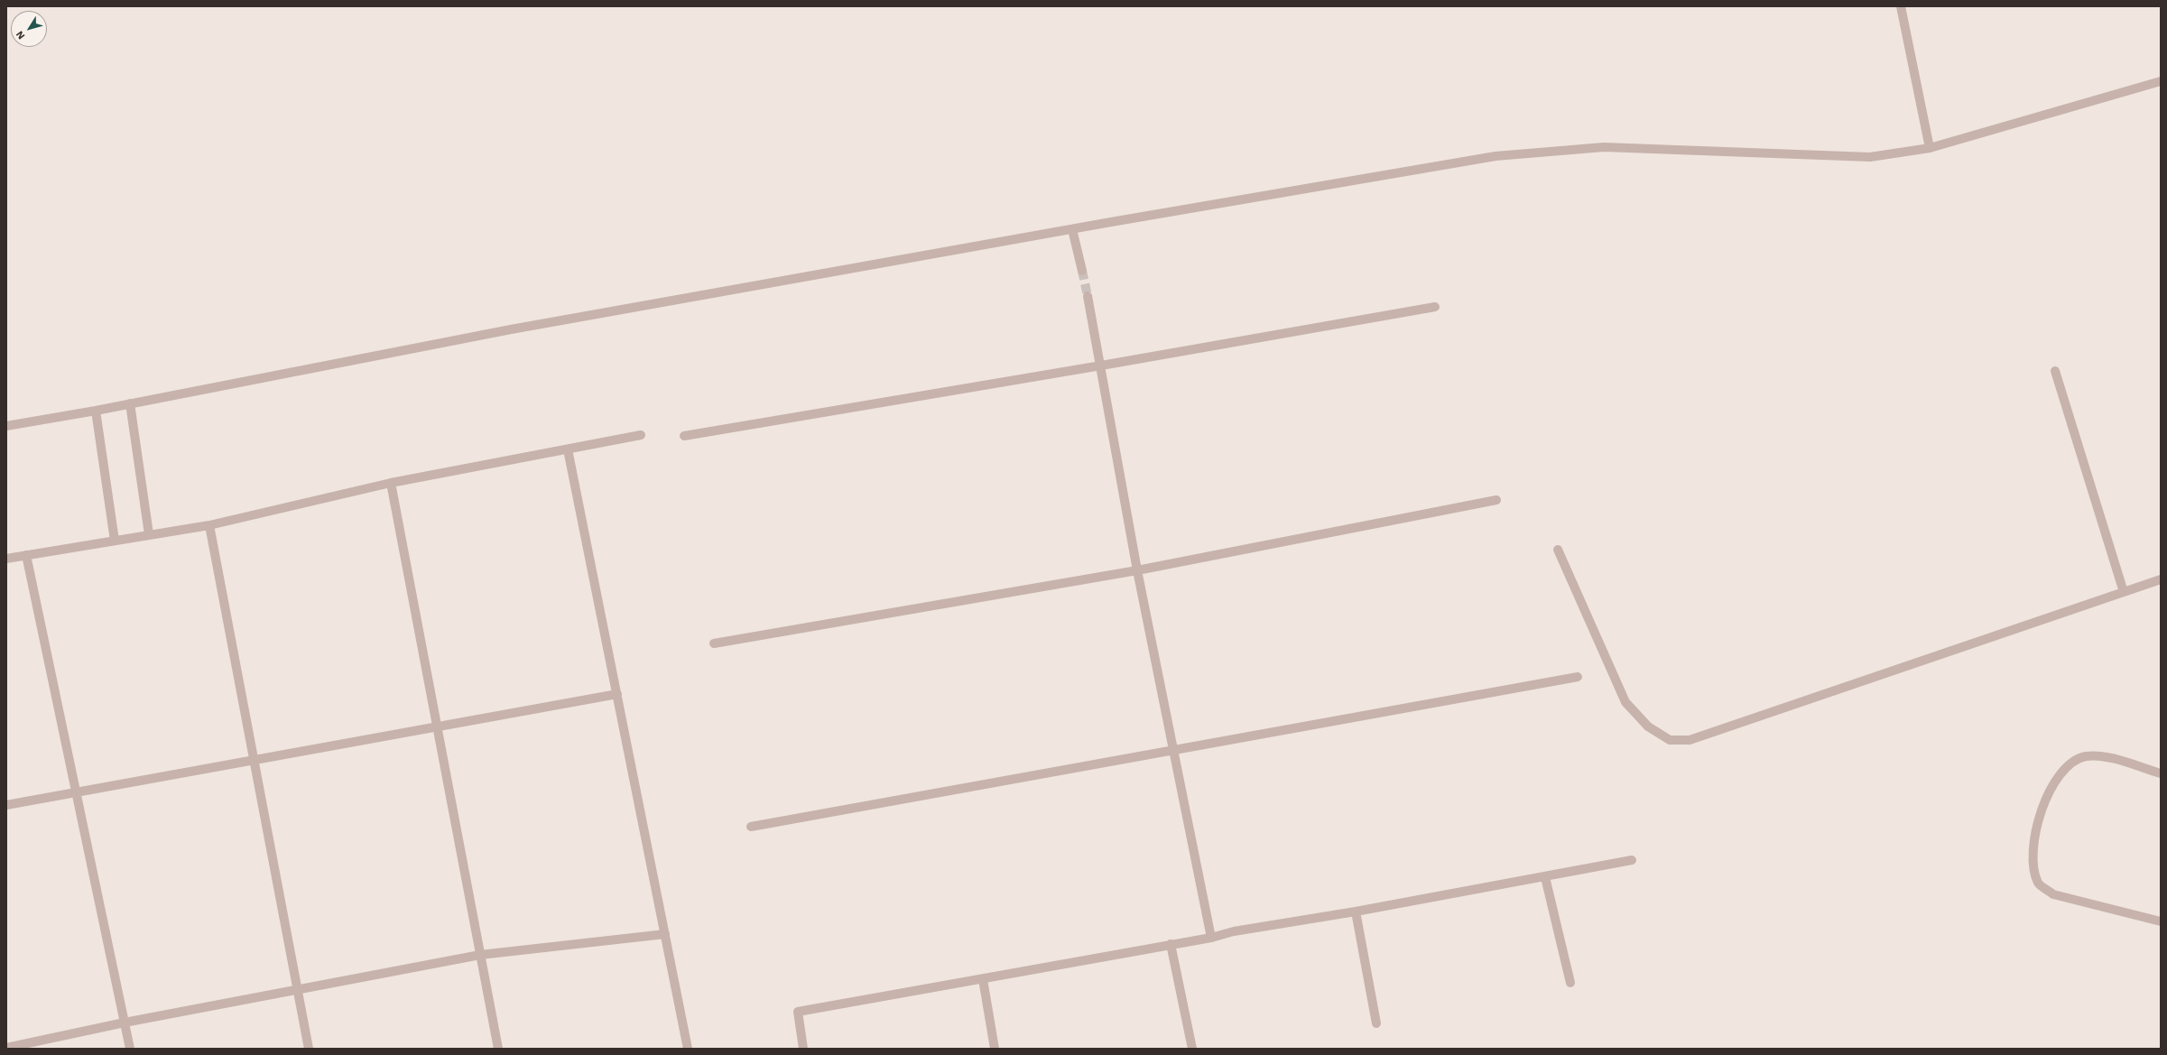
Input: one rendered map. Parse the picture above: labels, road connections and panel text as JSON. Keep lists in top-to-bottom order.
{
  "north": "bottom left"
}
